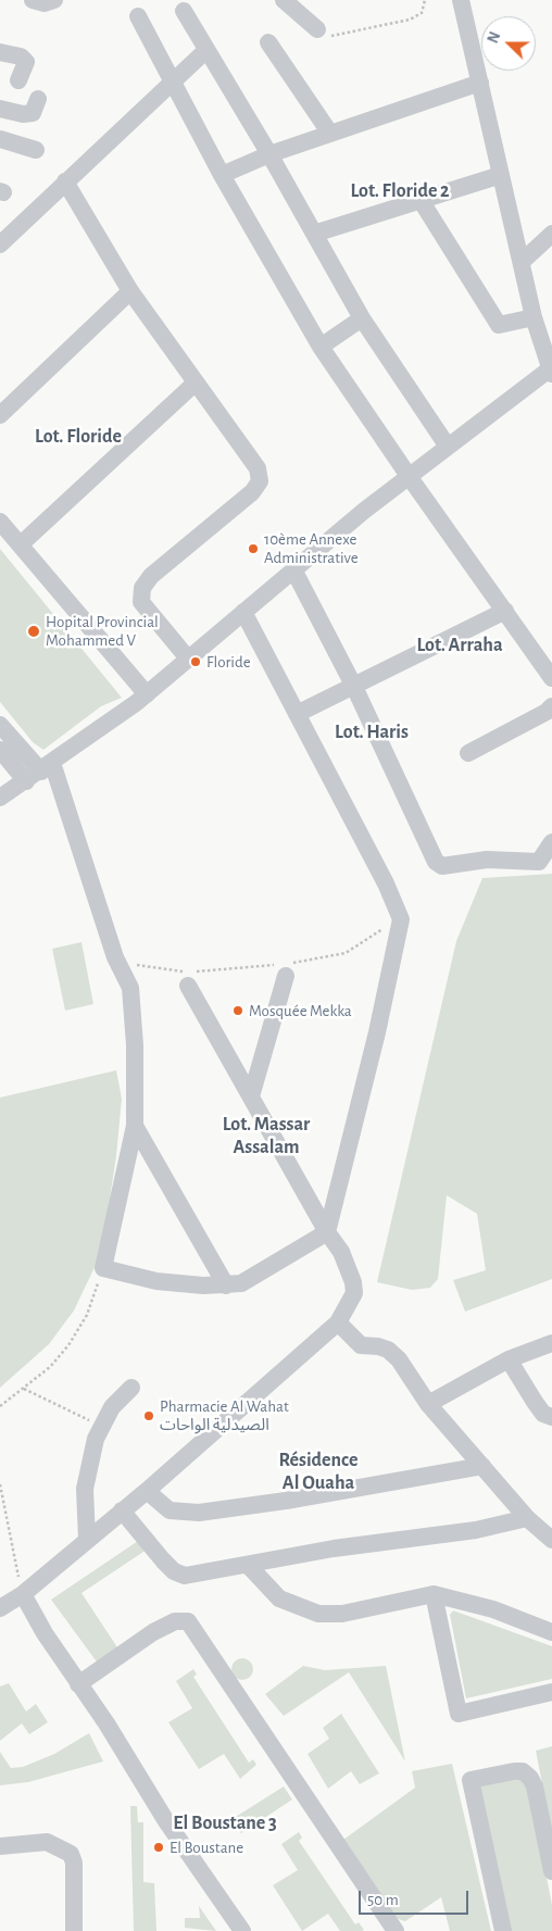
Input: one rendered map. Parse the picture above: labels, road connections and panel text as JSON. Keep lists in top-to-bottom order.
{
  "districts": [
    "Lot. Floride 2",
    "Lot. Floride",
    "Lot. Arraha",
    "Lot. Haris",
    "Lot. Massar Assalam",
    "Résidence Al Ouaha",
    "El Boustane 3"
  ],
  "places": [
    "10ème Annexe Administrative",
    "Hopital Provincial Mohammed V",
    "Floride",
    "Mosquée Mekka",
    "Pharmacie Al Wahat الصيدلية الواحات",
    "El Boustane"
  ],
  "scale_bar": "50 m",
  "north": "left"
}
